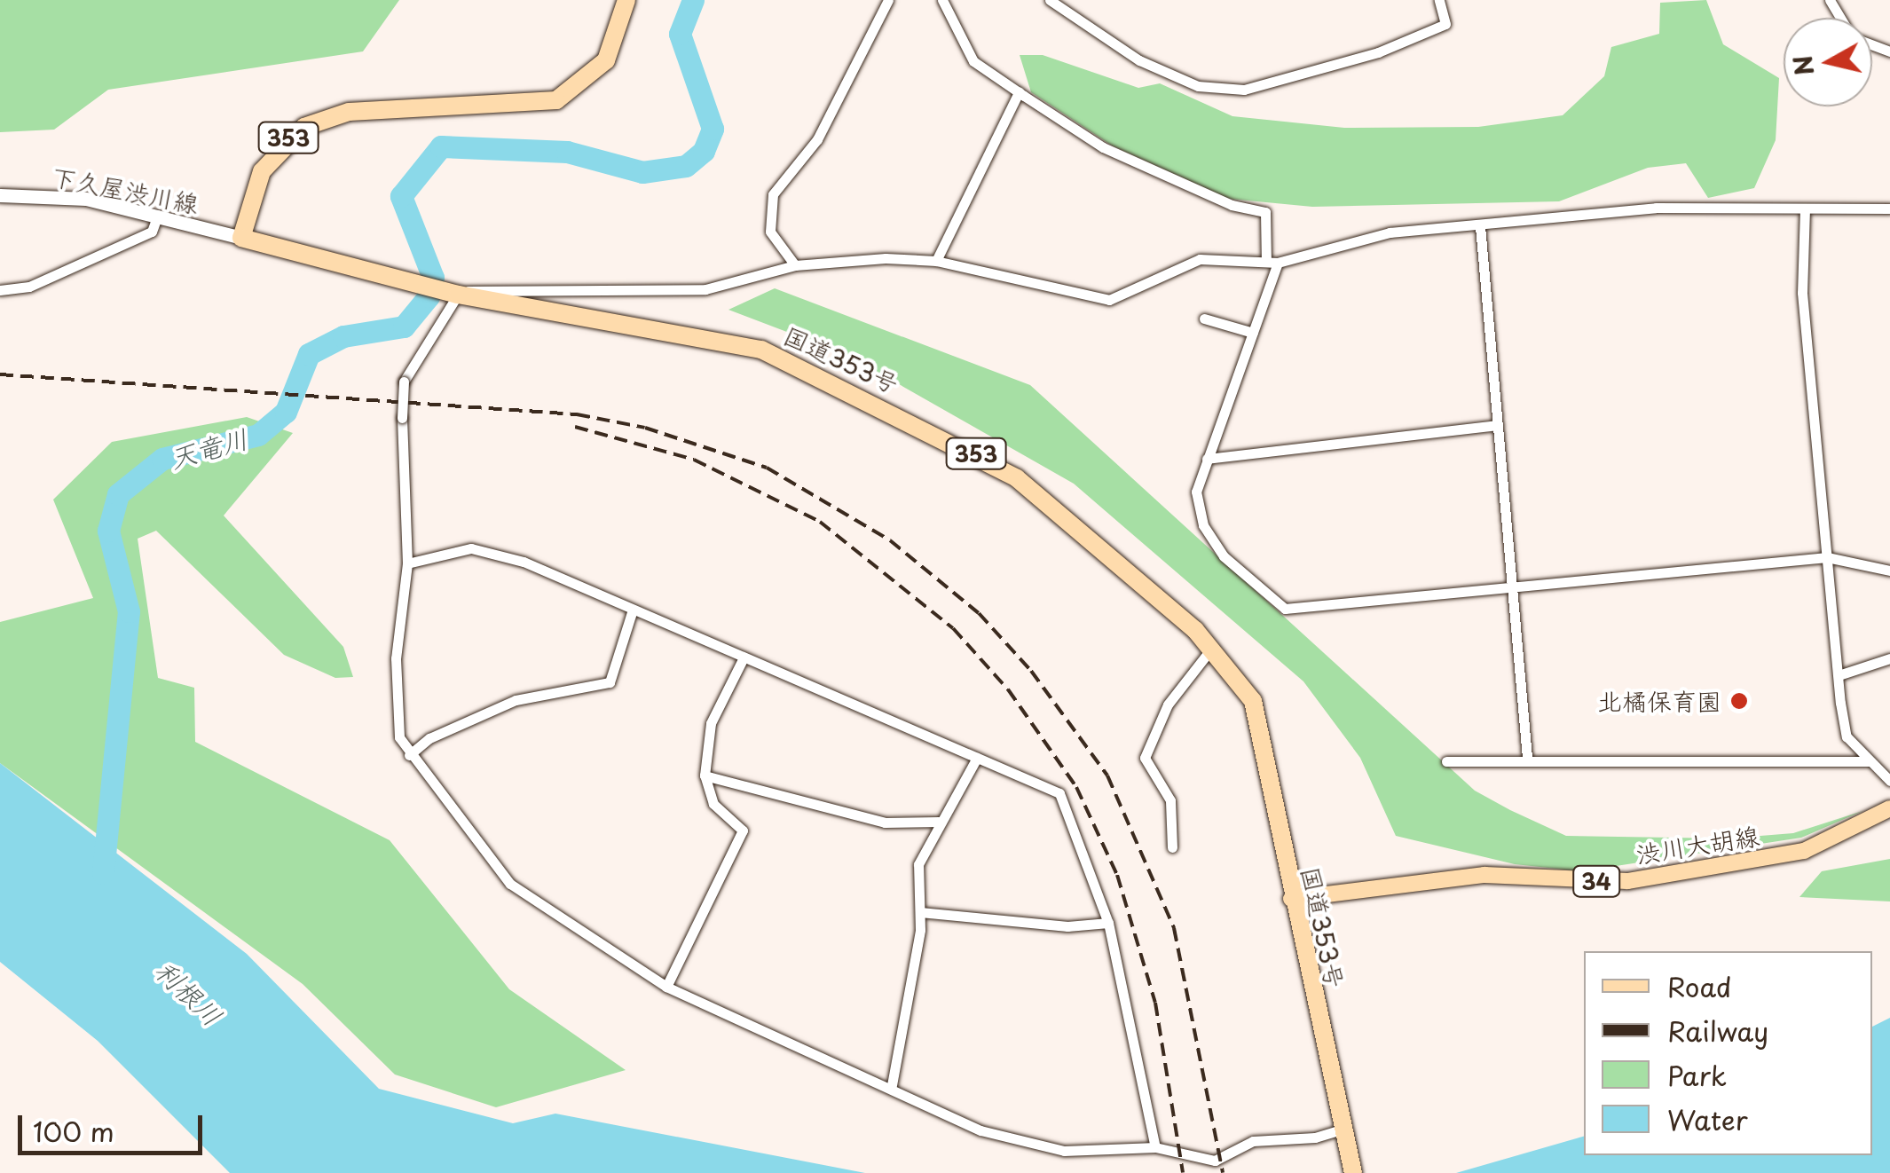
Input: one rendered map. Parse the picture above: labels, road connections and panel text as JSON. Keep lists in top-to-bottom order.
{
  "streets": {
    "highway": ["353", "国道353号"],
    "main road": ["下久屋渋川線", "渋川大胡線", "34"]
  },
  "crossings": [
    ["353", "下久屋渋川線"],
    ["353", "国道353号"],
    ["下久屋渋川線", "国道353号"],
    ["国道353号", "渋川大胡線"]
  ],
  "water": ["天竜川", "利根川"],
  "places": ["北橘保育園"],
  "legend": [
    "Road",
    "Railway",
    "Park",
    "Water"
  ],
  "scale_bar": "100 m",
  "north": "left"
}
